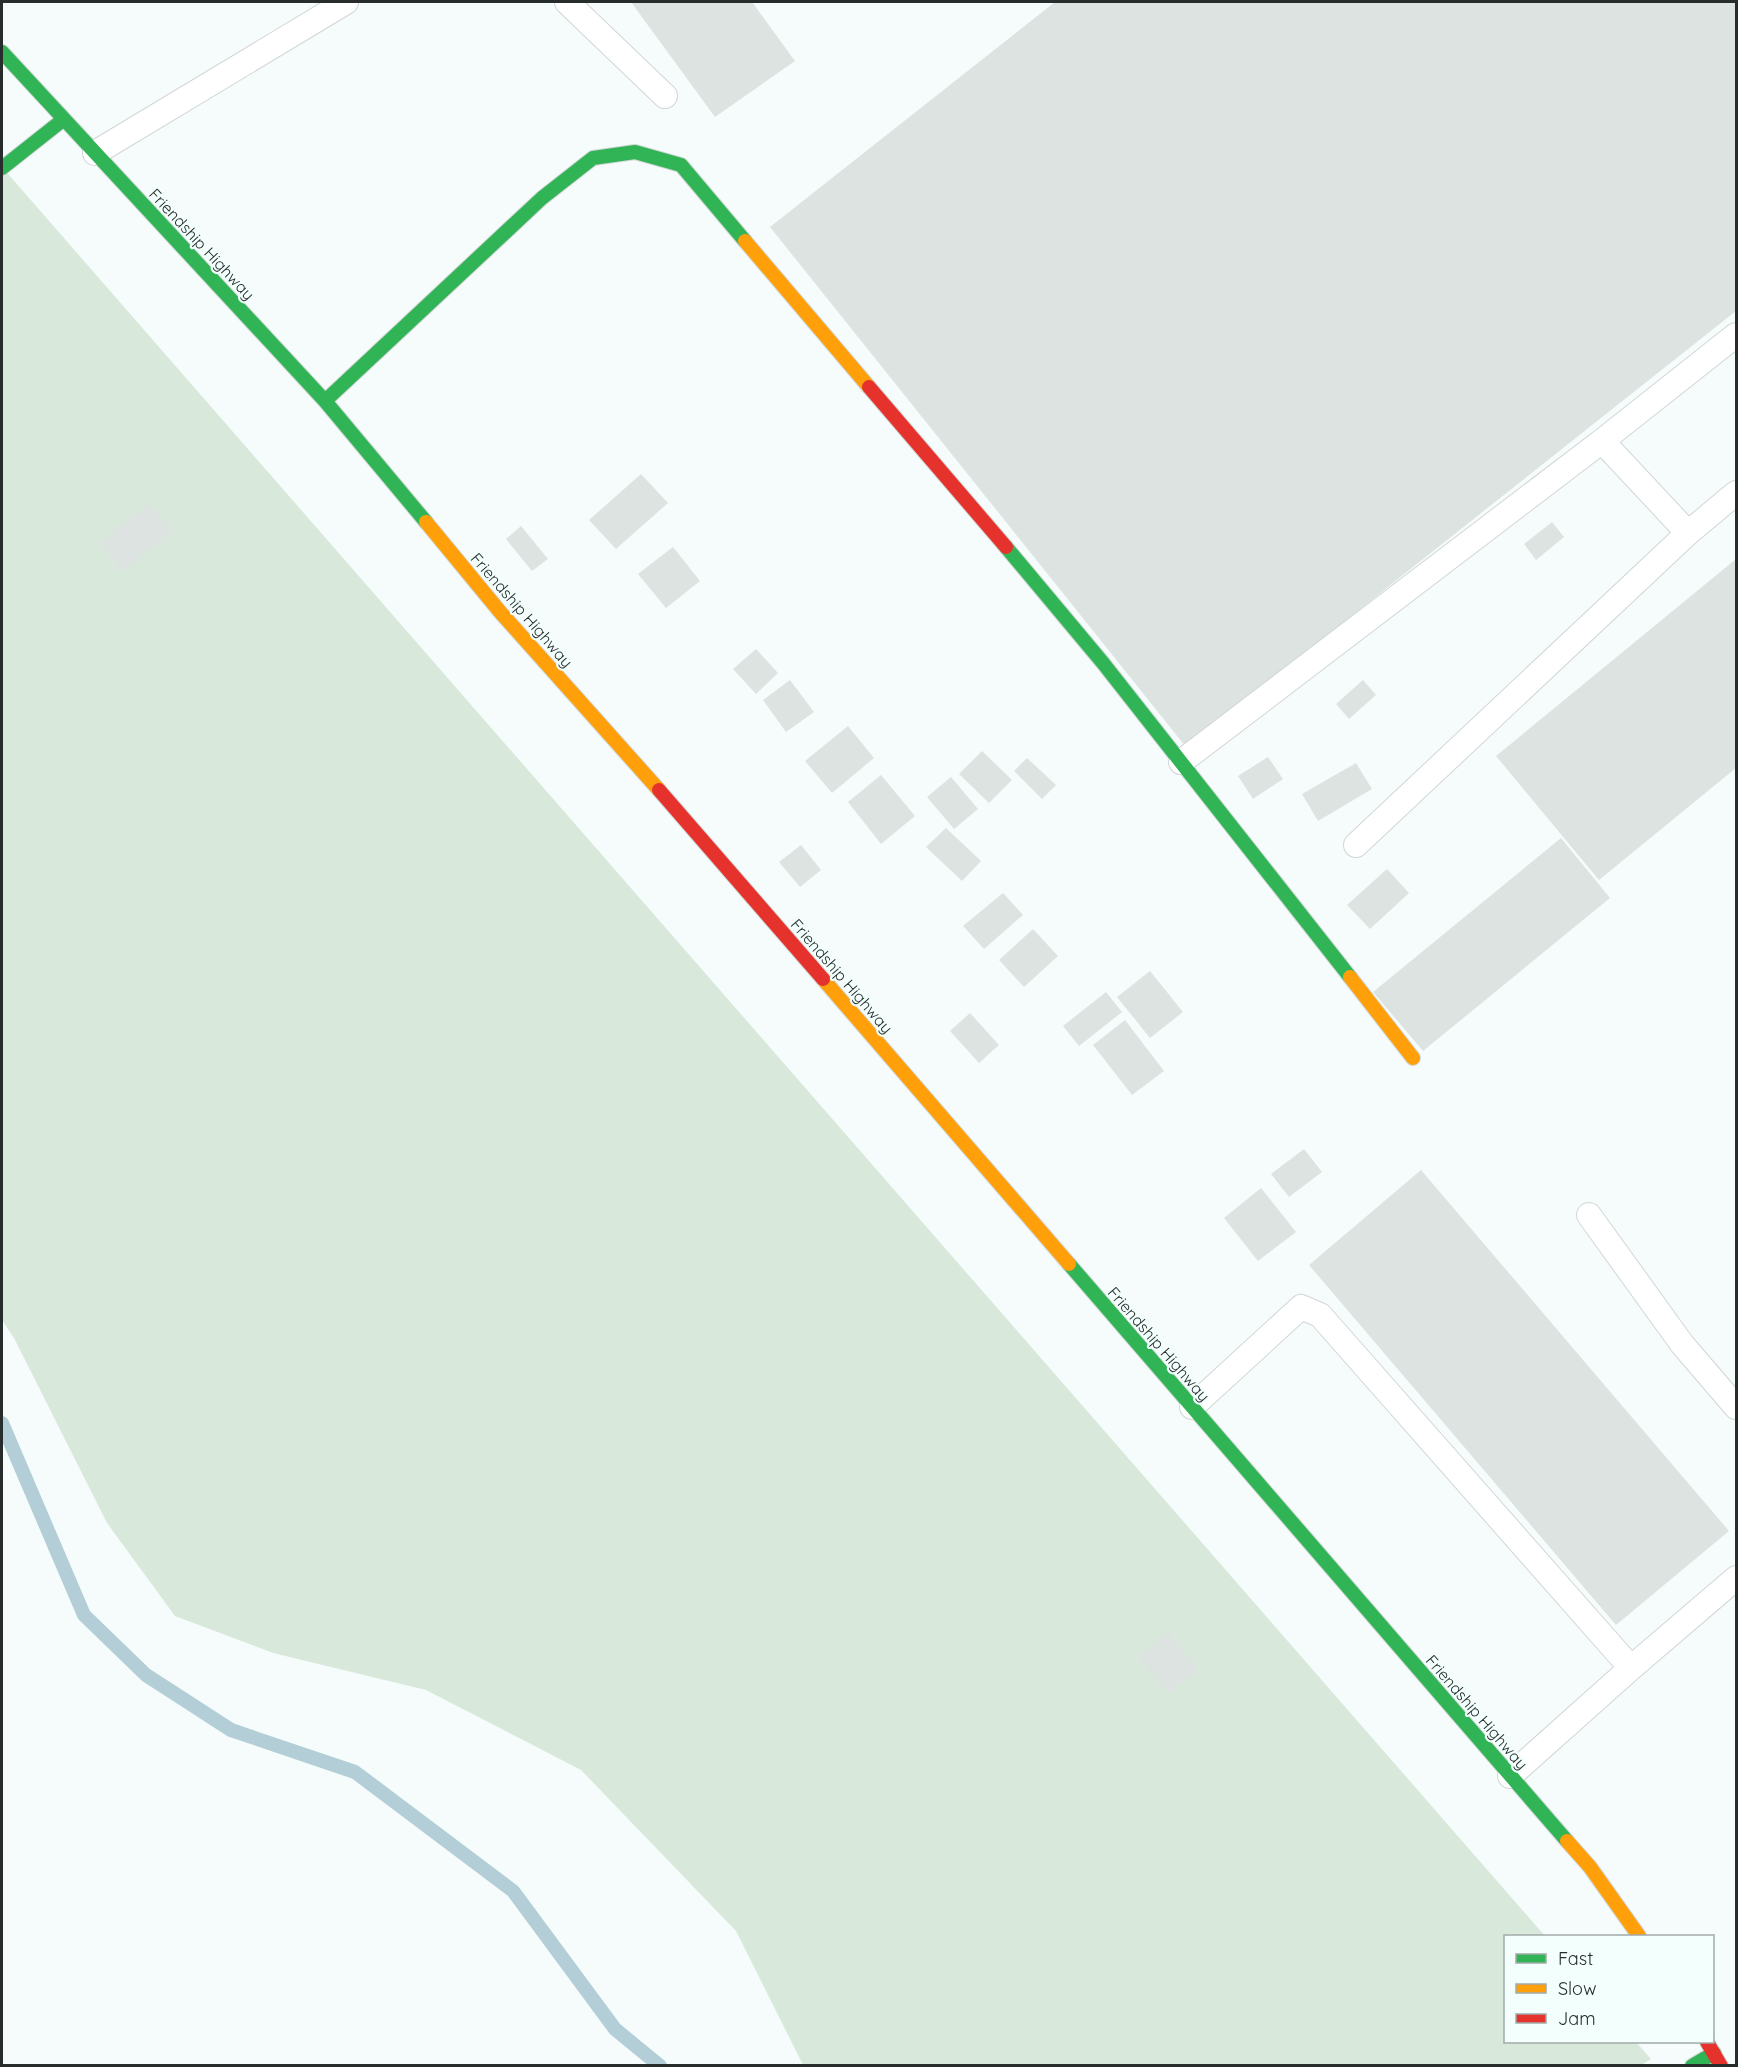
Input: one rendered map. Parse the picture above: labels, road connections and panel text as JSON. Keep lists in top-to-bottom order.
{
  "streets": {
    "main road": ["Friendship Highway"]
  },
  "legend": ["Fast", "Slow", "Jam"]
}
